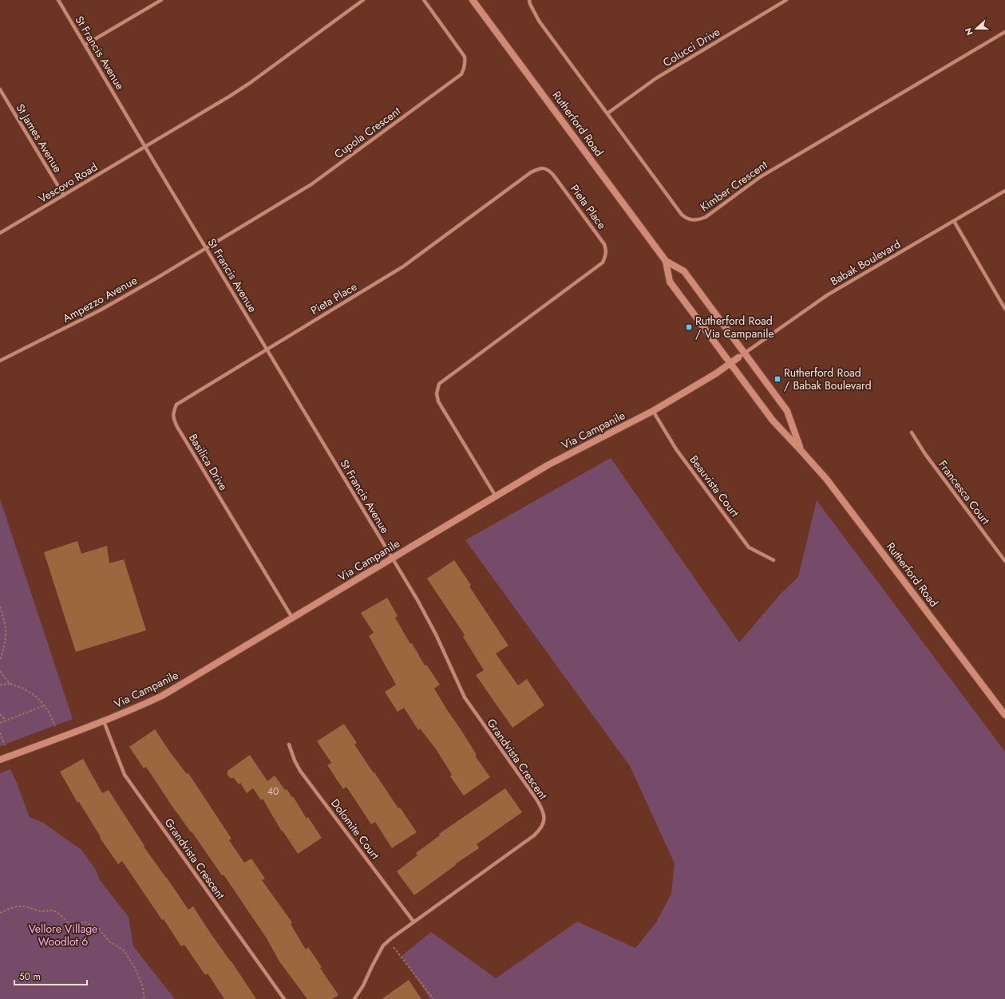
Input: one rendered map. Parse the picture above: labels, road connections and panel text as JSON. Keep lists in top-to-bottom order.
{
  "streets": {
    "main road": ["Rutherford Road", "Via Campanile"],
    "street": [
      "Colucci Drive",
      "St Francis Avenue",
      "Cupola Crescent",
      "St James Avenue",
      "Vescovo Road",
      "Kimber Crescent",
      "Pieta Place",
      "Babak Boulevard",
      "Ampezzo Avenue",
      "Basilica Drive",
      "Beauvista Court",
      "Francesca Court",
      "Grandvista Crescent",
      "Dolomite Court"
    ]
  },
  "crossings": [
    ["Colucci Drive", "Kimber Crescent"],
    ["St Francis Avenue", "Cupola Crescent"],
    ["St Francis Avenue", "Vescovo Road"],
    ["St Francis Avenue", "Pieta Place"],
    ["St Francis Avenue", "Ampezzo Avenue"],
    ["St Francis Avenue", "Via Campanile"],
    ["St Francis Avenue", "Basilica Drive"],
    ["St Francis Avenue", "Grandvista Crescent"],
    ["Rutherford Road", "Babak Boulevard"],
    ["Rutherford Road", "Via Campanile"],
    ["Cupola Crescent", "Ampezzo Avenue"],
    ["St James Avenue", "Vescovo Road"],
    ["Pieta Place", "Via Campanile"],
    ["Pieta Place", "Basilica Drive"],
    ["Babak Boulevard", "Via Campanile"],
    ["Via Campanile", "Basilica Drive"],
    ["Via Campanile", "Beauvista Court"],
    ["Via Campanile", "Grandvista Crescent"],
    ["Grandvista Crescent", "Dolomite Court"]
  ],
  "parks": ["Vellore Village Woodlot 6"],
  "places": {
    "transit": ["Rutherford Road / Via Campanile", "Rutherford Road / Babak Boulevard"]
  },
  "house_numbers": ["40"],
  "scale_bar": "50 m",
  "north": "left"
}
